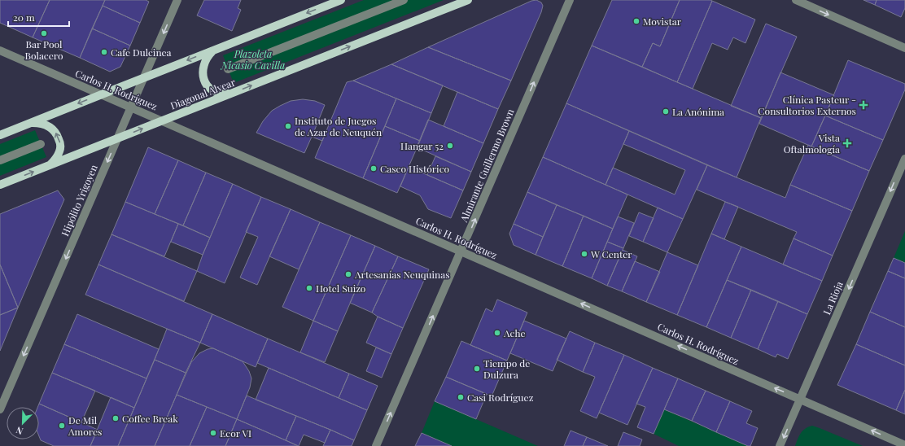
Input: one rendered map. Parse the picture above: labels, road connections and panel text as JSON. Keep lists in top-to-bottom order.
{
  "streets": {
    "main road": ["Diagonal Alvear"],
    "street": [
      "Carlos H. Rodríguez",
      "Almirante Guillermo Brown",
      "Hipólito Yrigoyen",
      "La Rioja"
    ]
  },
  "crossings": [
    ["Carlos H. Rodríguez", "Diagonal Alvear"],
    ["Carlos H. Rodríguez", "Almirante Guillermo Brown"],
    ["Carlos H. Rodríguez", "Hipólito Yrigoyen"],
    ["Carlos H. Rodríguez", "La Rioja"],
    ["Diagonal Alvear", "Hipólito Yrigoyen"]
  ],
  "one_way": [
    "Carlos H. Rodríguez",
    "Almirante Guillermo Brown",
    "Hipólito Yrigoyen",
    "La Rioja"
  ],
  "parks": ["Plazoleta Nicasio Cavilla"],
  "places": {
    "other": [
      "Movistar",
      "Bar Pool Bolacero",
      "Cafe Dulcinea",
      "La Anónima",
      "Instituto de Juegos de Azar de Neuquén",
      "Hangar 52",
      "Casco Histórico",
      "W Center",
      "Artesanías Neuquinas",
      "Hotel Suizo",
      "Ache",
      "Tiempo de Dulzura",
      "Casi Rodríguez",
      "Coffee Break",
      "De Mil Amores",
      "Ecor VI"
    ],
    "health": ["Clínica Pasteur - Consultorios Externos", "Vista Oftalmología"]
  },
  "scale_bar": "20 m",
  "north": "bottom left"
}
